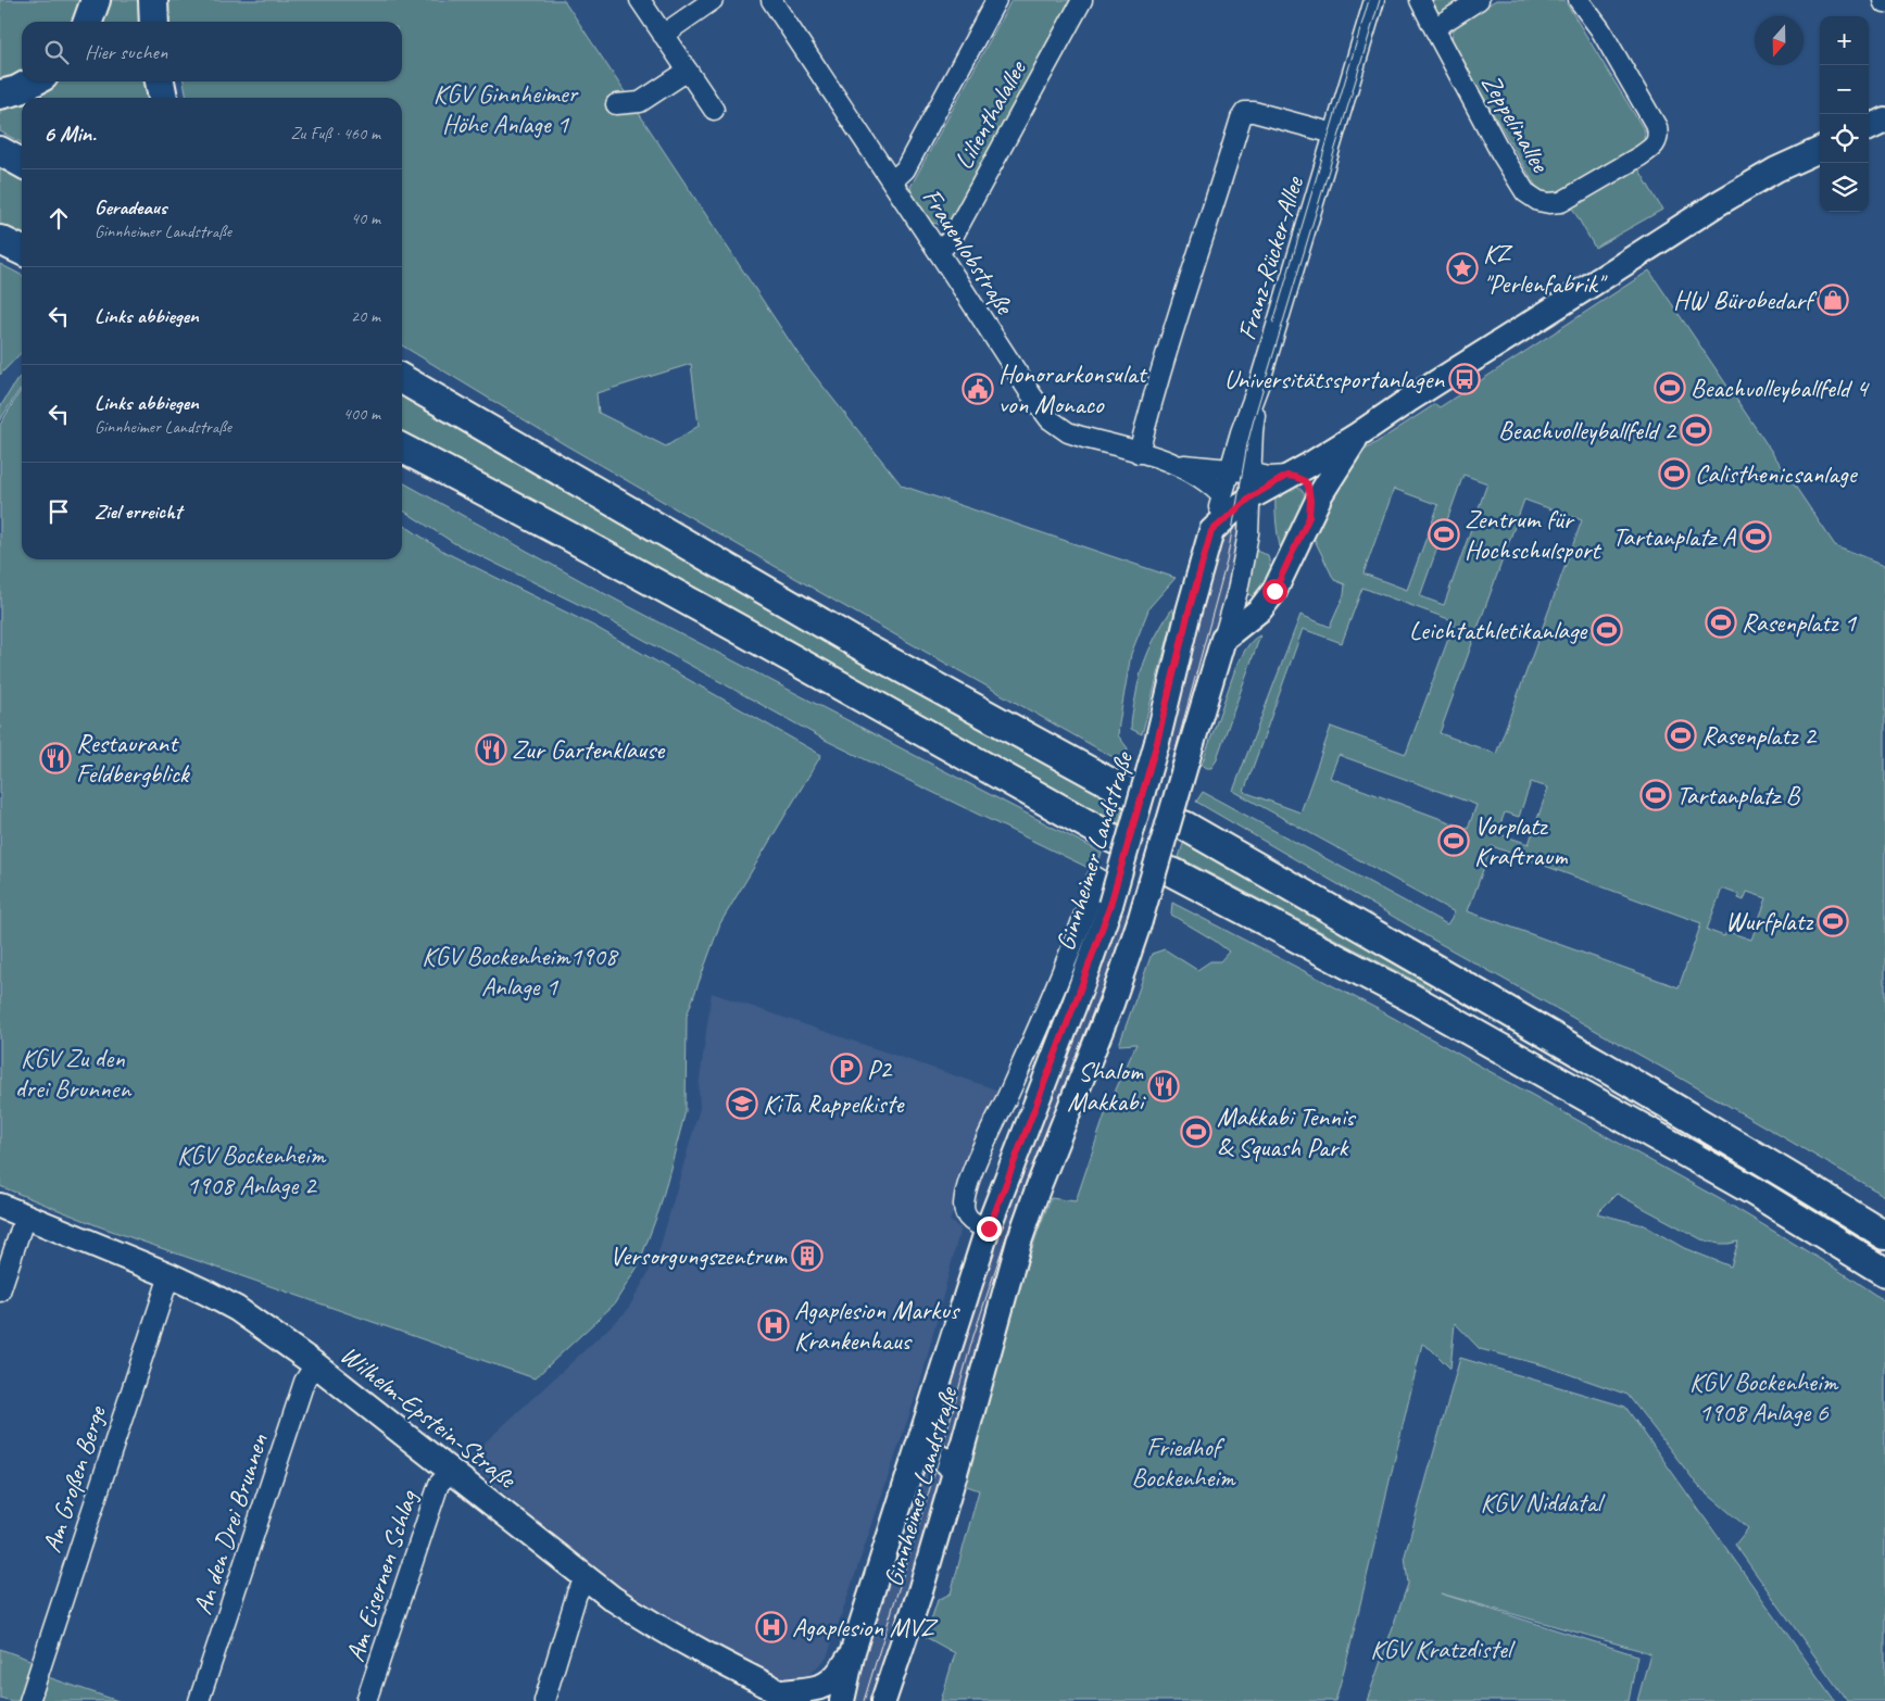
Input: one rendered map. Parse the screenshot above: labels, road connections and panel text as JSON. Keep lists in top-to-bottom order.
{
  "streets": {
    "main road": ["Ginnheimer Landstraße", "Wilhelm-Epstein-Straße"],
    "street": [
      "Lilienthalallee",
      "Zeppelinallee",
      "Frauenlobstraße",
      "Franz-Rücker-Allee",
      "Am Großen Berge",
      "An den Drei Brunnen",
      "Am Eisernen Schlag"
    ]
  },
  "crossings": [
    ["Lilienthalallee", "Frauenlobstraße"],
    ["Frauenlobstraße", "Franz-Rücker-Allee"],
    ["Franz-Rücker-Allee", "Ginnheimer Landstraße"],
    ["Wilhelm-Epstein-Straße", "Am Großen Berge"],
    ["Wilhelm-Epstein-Straße", "An den Drei Brunnen"],
    ["Wilhelm-Epstein-Straße", "Am Eisernen Schlag"]
  ],
  "parks": [
    "KGV Ginnheimer Höhe Anlage 1",
    "KGV Bockenheim1908 Anlage 1",
    "KGV Zu den drei Brunnen",
    "KGV Bockenheim 1908 Anlage 2",
    "KGV Bockenheim 1908 Anlage 6",
    "Friedhof Bockenheim",
    "KGV Niddatal",
    "KGV Kratzdistel"
  ],
  "places": {
    "place": ["KZ \"Perlenfabrik\""],
    "shop": ["HW Bürobedarf"],
    "bus stop": ["Universitätssportanlagen"],
    "sports": [
      "Beachvolleyballfeld 4",
      "Beachvolleyballfeld 2",
      "Calisthenicsanlage",
      "Zentrum für Hochschulsport",
      "Tartanplatz A",
      "Rasenplatz 1",
      "Leichtathletikanlage",
      "Rasenplatz 2",
      "Tartanplatz B",
      "Vorplatz Kraftraum",
      "Wurfplatz",
      "Makkabi Tennis & Squash Park"
    ],
    "public building": ["Honorarkonsulat von Monaco"],
    "restaurant": ["Zur Gartenklause", "Restaurant Feldbergblick", "Shalom Makkabi"],
    "parking": ["P2"],
    "school or university": ["KiTa Rappelkiste"],
    "building": ["Versorgungszentrum"],
    "hospital": ["Agaplesion Markus Krankenhaus", "Agaplesion MVZ"]
  },
  "north": "bottom",
  "page": {
    "map_buttons": ["+", "−"],
    "search": "Hier suchen",
    "heading": ["6 Min.", "Zu Fuß · 460 m"],
    "list": [
      ["Geradeaus", "Ginnheimer Landstraße", "40 m"],
      ["Links abbiegen", "20 m"],
      ["Links abbiegen", "Ginnheimer Landstraße", "400 m"],
      "Ziel erreicht"
    ]
  }
}
